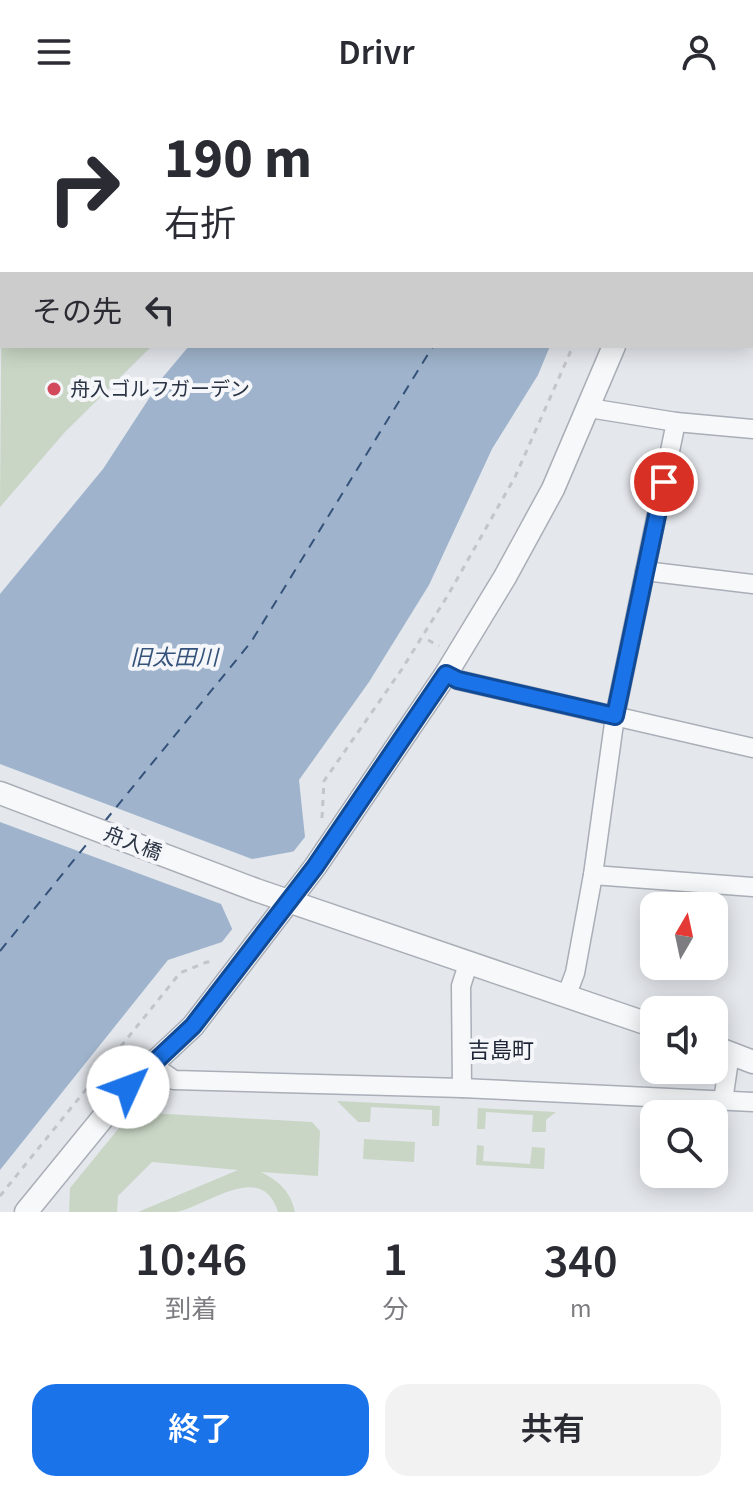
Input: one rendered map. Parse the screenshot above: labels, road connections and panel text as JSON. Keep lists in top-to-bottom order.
{
  "streets": {
    "street": ["舟入橋"]
  },
  "districts": ["吉島町"],
  "water": ["旧太田川"],
  "places": ["舟入ゴルフガーデン"],
  "north": "top",
  "page": {
    "header": "Drivr",
    "turn": ["190 m", "右折"],
    "then": "その先",
    "eta": [
      "10:46",
      "到着",
      "1",
      "分",
      "340",
      "m"
    ],
    "buttons": ["終了", "共有"]
  }
}
